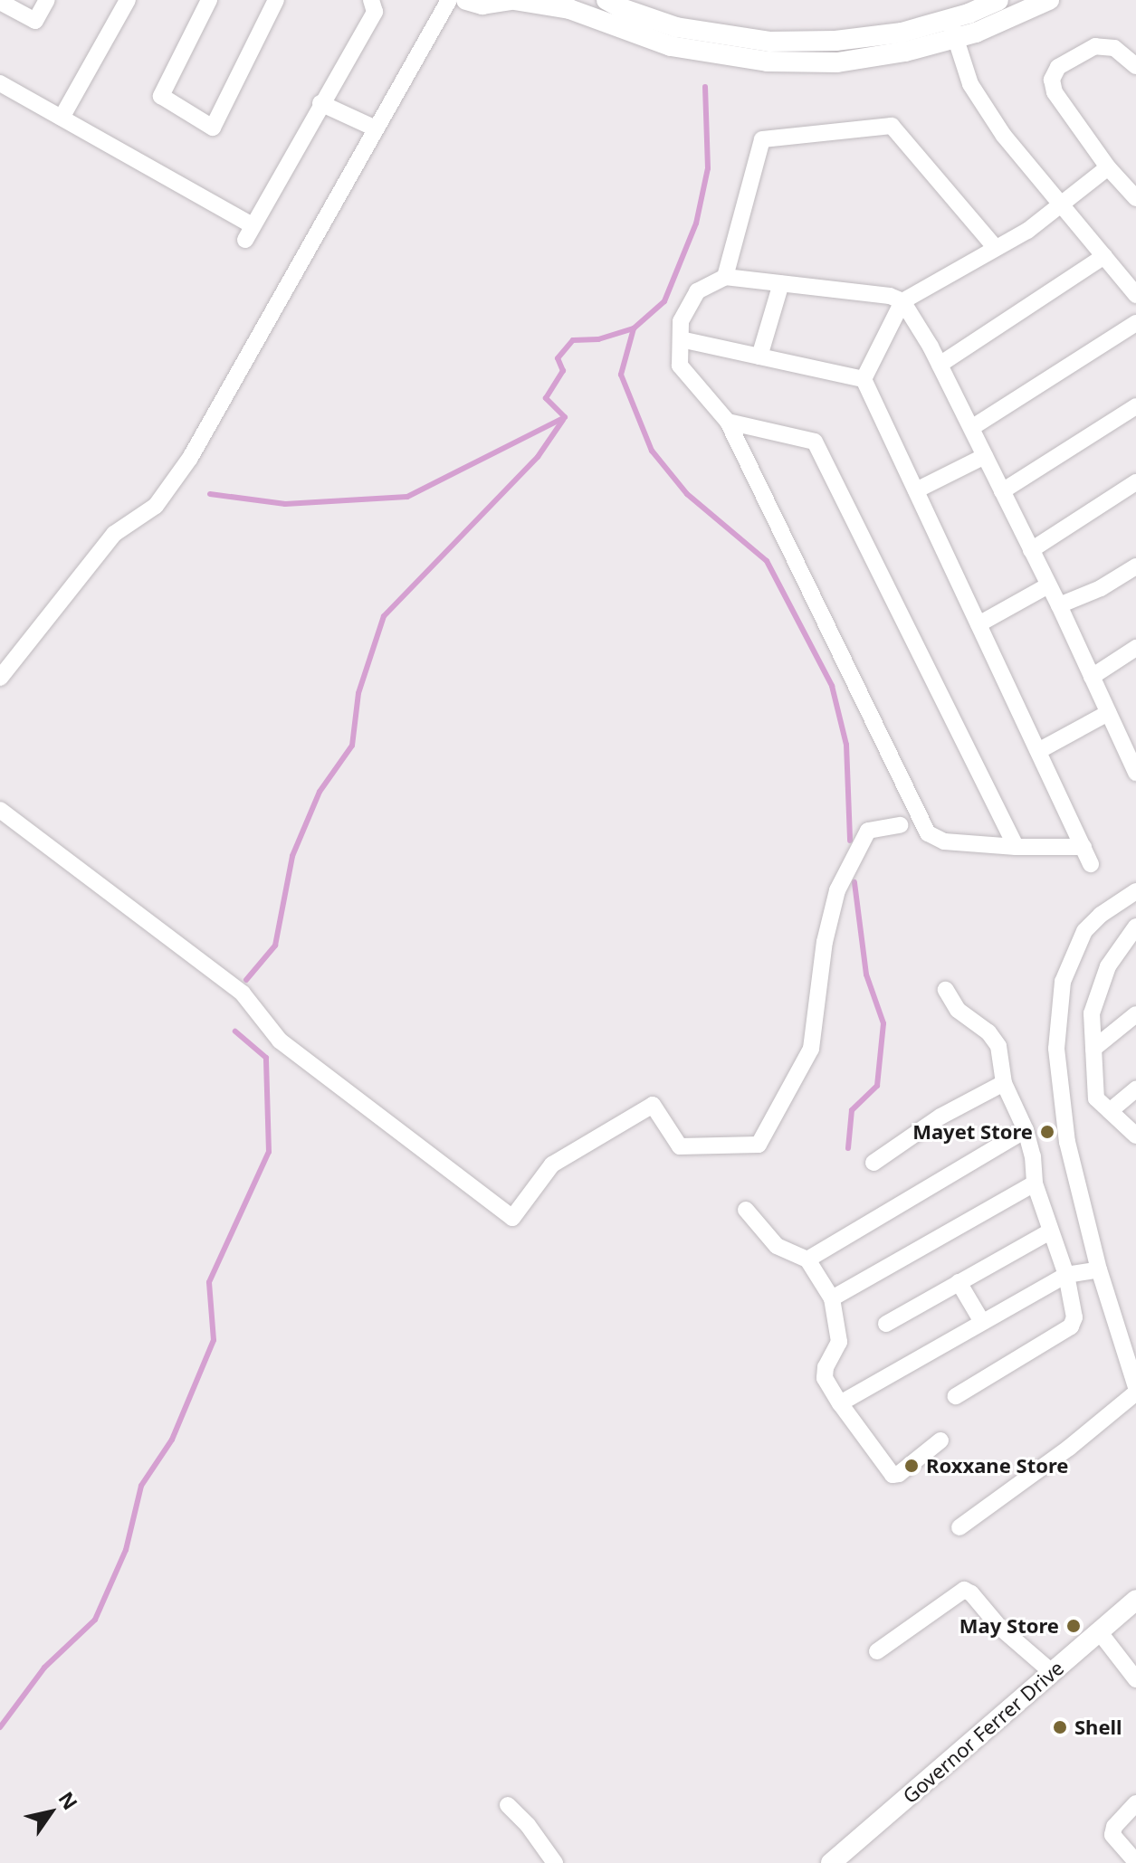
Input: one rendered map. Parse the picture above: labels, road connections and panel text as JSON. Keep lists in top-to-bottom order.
{
  "streets": {
    "main road": ["Governor Ferrer Drive"]
  },
  "places": [
    "Mayet Store",
    "Roxxane Store",
    "May Store",
    "Shell"
  ],
  "north": "top right"
}
